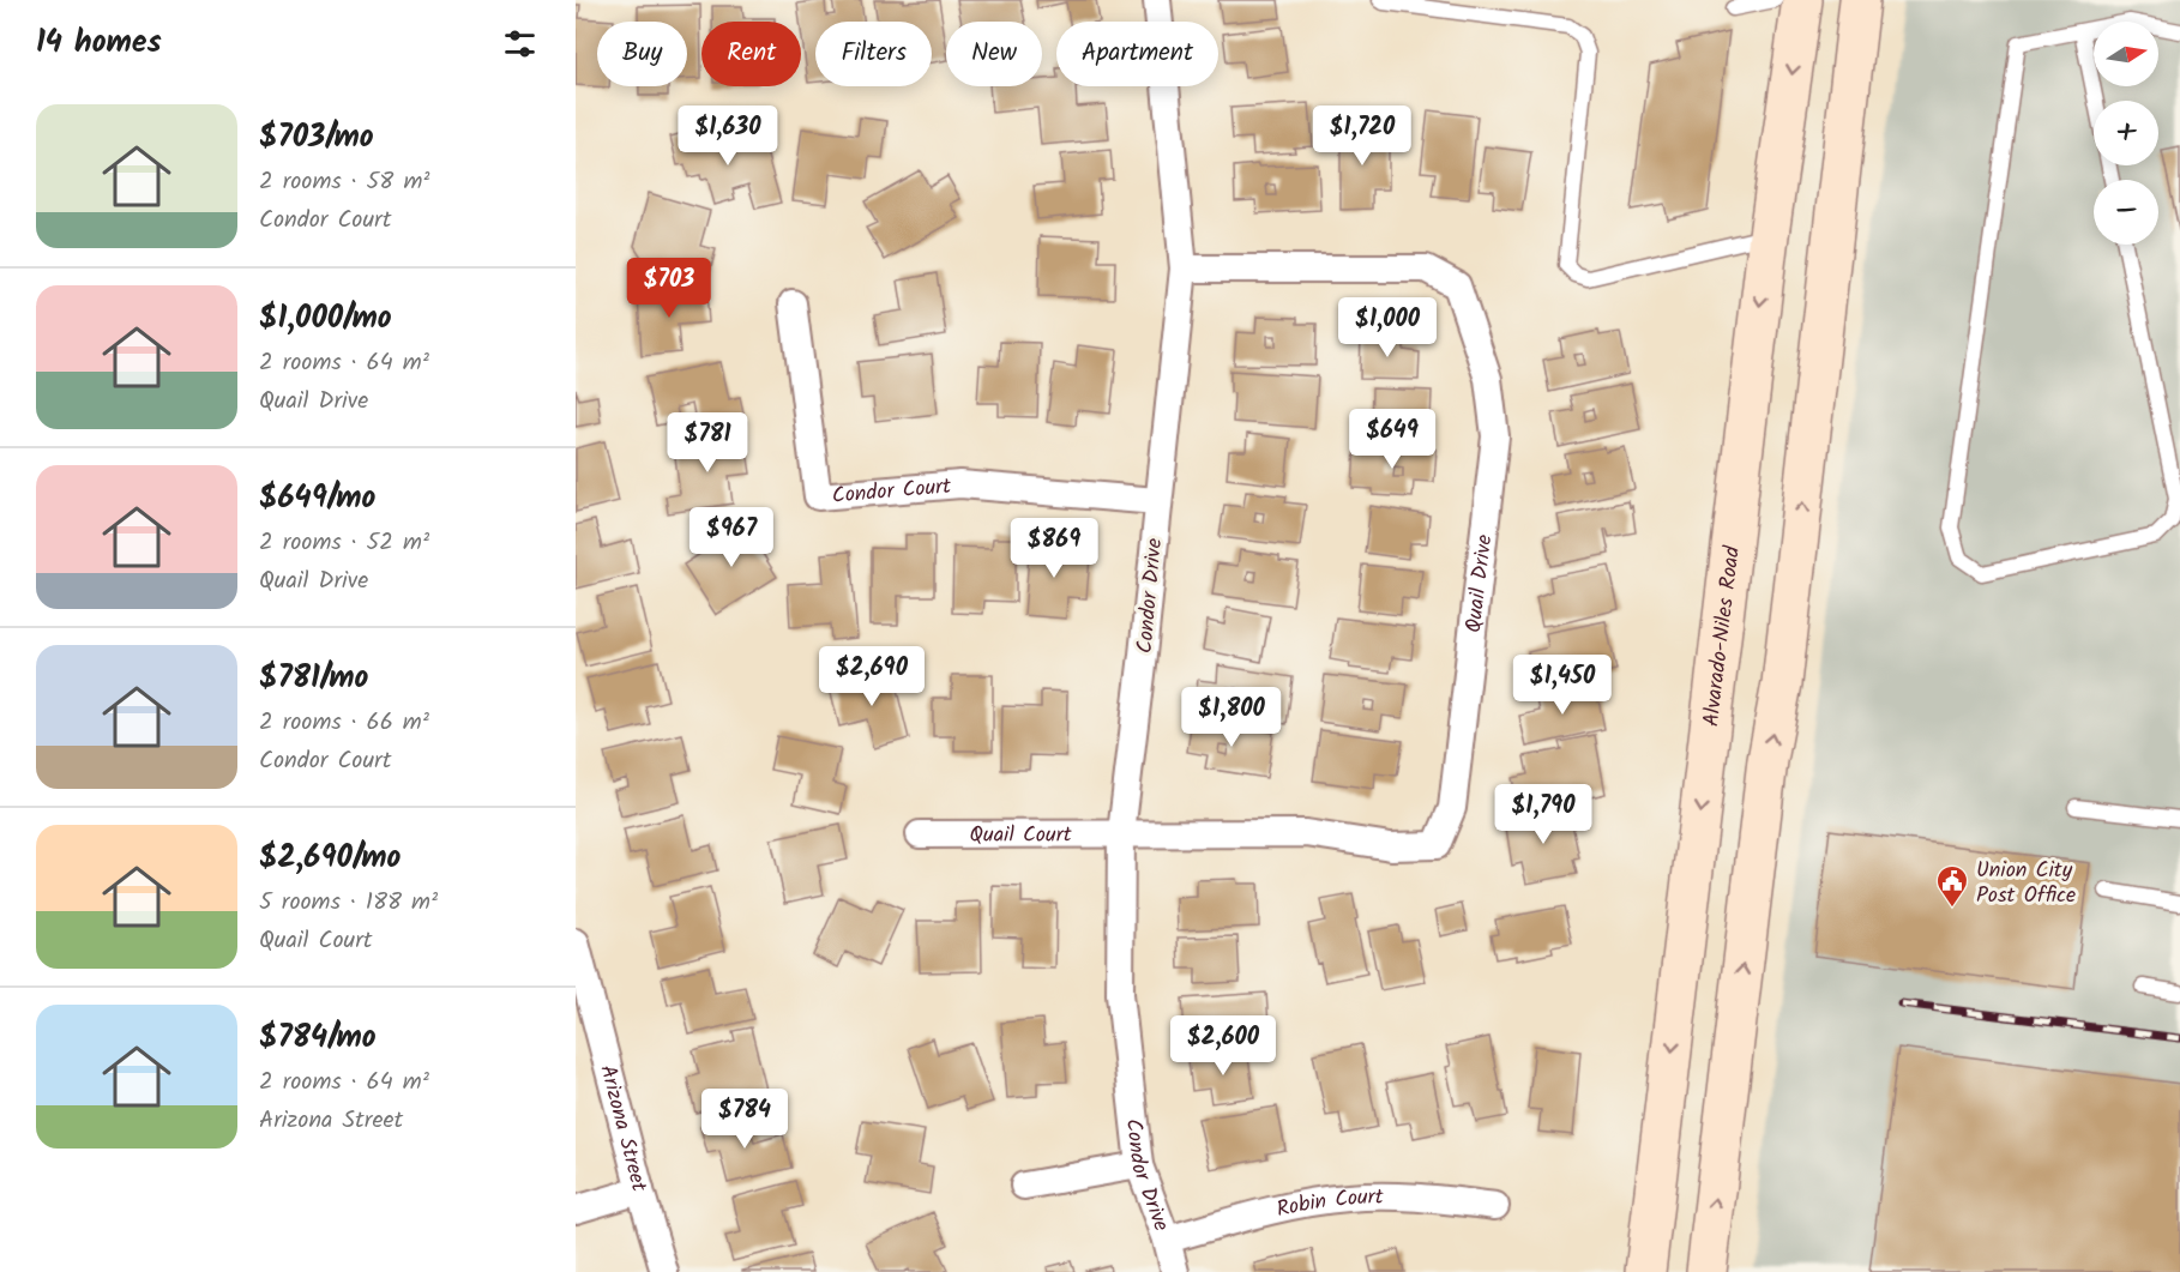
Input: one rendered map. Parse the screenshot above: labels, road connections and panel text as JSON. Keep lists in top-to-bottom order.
{
  "streets": {
    "main road": ["Alvarado-Niles Road"],
    "street": [
      "Condor Court",
      "Quail Drive",
      "Condor Drive",
      "Quail Court",
      "Arizona Street",
      "Robin Court"
    ]
  },
  "crossings": [
    ["Condor Court", "Condor Drive"],
    ["Quail Drive", "Condor Drive"],
    ["Quail Drive", "Quail Court"],
    ["Condor Drive", "Quail Court"],
    ["Condor Drive", "Robin Court"]
  ],
  "places": {
    "public building": ["Union City Post Office"]
  },
  "north": "right",
  "page": {
    "heading": "14 homes",
    "map_buttons": ["+", "−"],
    "chip": [
      "Buy",
      "Rent",
      "Filters",
      "New",
      "Apartment"
    ],
    "list": [
      {
        "name": "$703/mo",
        "note": "2 rooms · 58 m² · Condor Court"
      },
      {
        "name": "$1,000/mo",
        "note": "2 rooms · 64 m² · Quail Drive"
      },
      {
        "name": "$649/mo",
        "note": "2 rooms · 52 m² · Quail Drive"
      },
      {
        "name": "$781/mo",
        "note": "2 rooms · 66 m² · Condor Court"
      },
      {
        "name": "$2,690/mo",
        "note": "5 rooms · 188 m² · Quail Court"
      },
      {
        "name": "$784/mo",
        "note": "2 rooms · 64 m² · Arizona Street"
      }
    ],
    "price": [
      "$1,630",
      "$1,720",
      "$703",
      "$1,000",
      "$649",
      "$781",
      "$967",
      "$869",
      "$2,690",
      "$1,450",
      "$1,800",
      "$1,790",
      "$2,600",
      "$784"
    ]
  }
}
